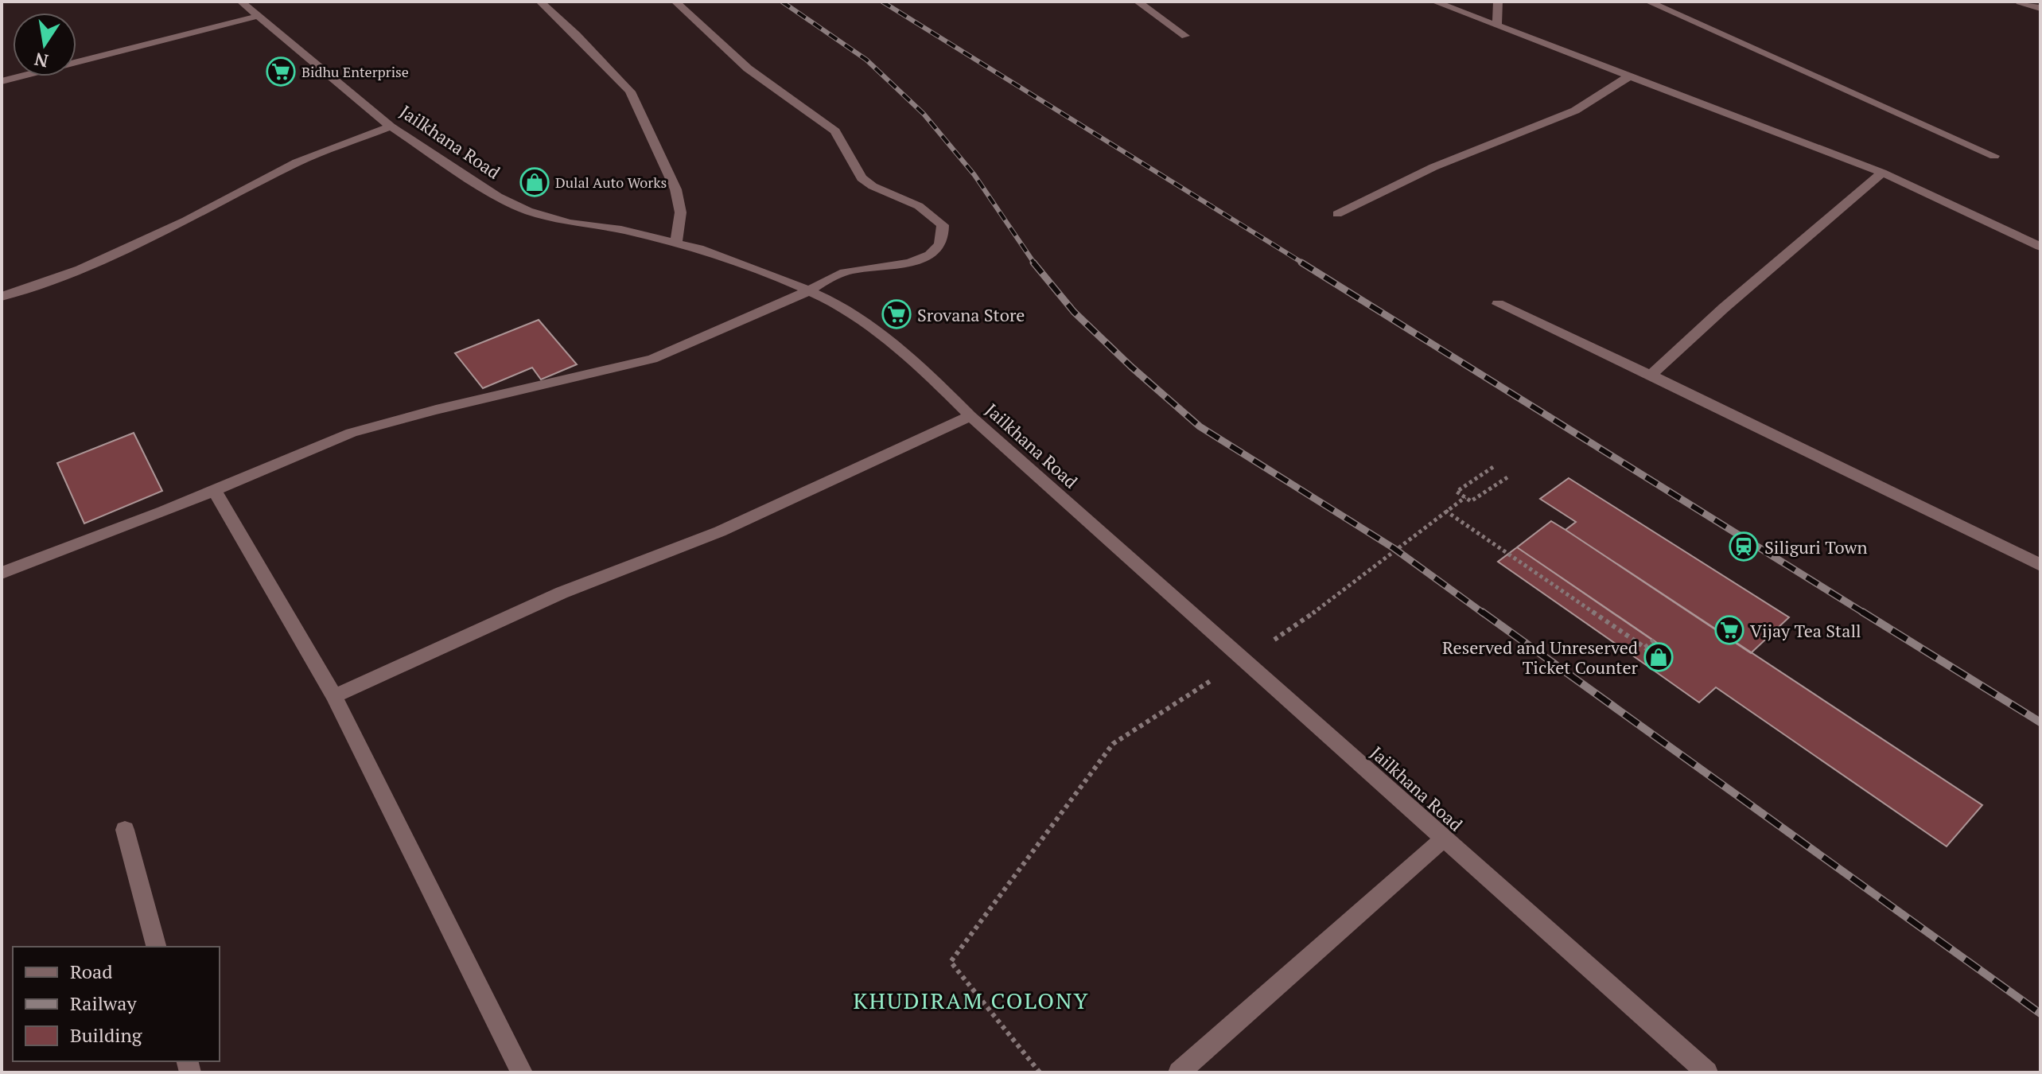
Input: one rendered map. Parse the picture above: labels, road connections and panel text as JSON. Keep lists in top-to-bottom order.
{
  "streets": {
    "street": ["Jailkhana Road"]
  },
  "districts": ["KHUDIRAM COLONY"],
  "places": {
    "supermarket": ["Bidhu Enterprise", "Srovana Store", "Vijay Tea Stall"],
    "shop": ["Dulal Auto Works", "Reserved and Unreserved Ticket Counter"],
    "station": ["Siliguri Town"]
  },
  "legend": ["Road", "Railway", "Building"],
  "north": "bottom"
}
